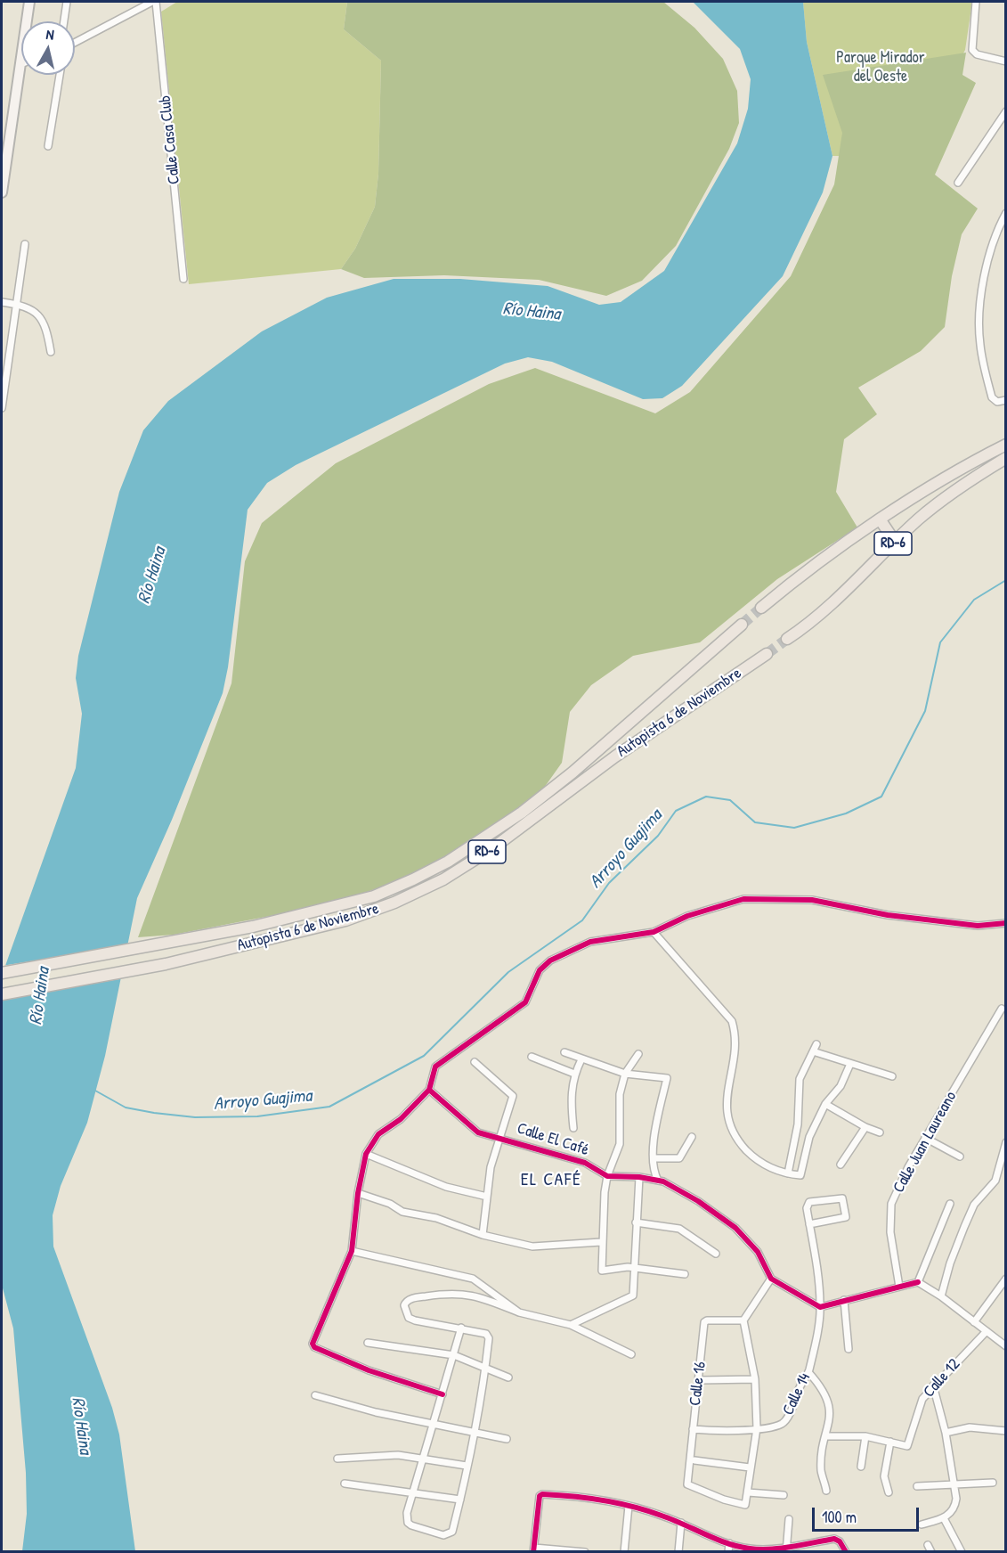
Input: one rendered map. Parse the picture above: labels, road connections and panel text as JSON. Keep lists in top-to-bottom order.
{
  "streets": {
    "highway": ["RD-6", "Autopista 6 de Noviembre"],
    "street": [
      "Calle Casa Club",
      "Calle El Café",
      "Calle Juan Laureano",
      "Calle 12",
      "Calle 16",
      "Calle 14"
    ]
  },
  "crossings": [
    ["Calle 16", "Calle 14"]
  ],
  "districts": ["EL CAFÉ"],
  "water": ["Río Haina", "Arroyo Guajima"],
  "parks": ["Parque Mirador del Oeste"],
  "scale_bar": "100 m",
  "north": "top"
}
